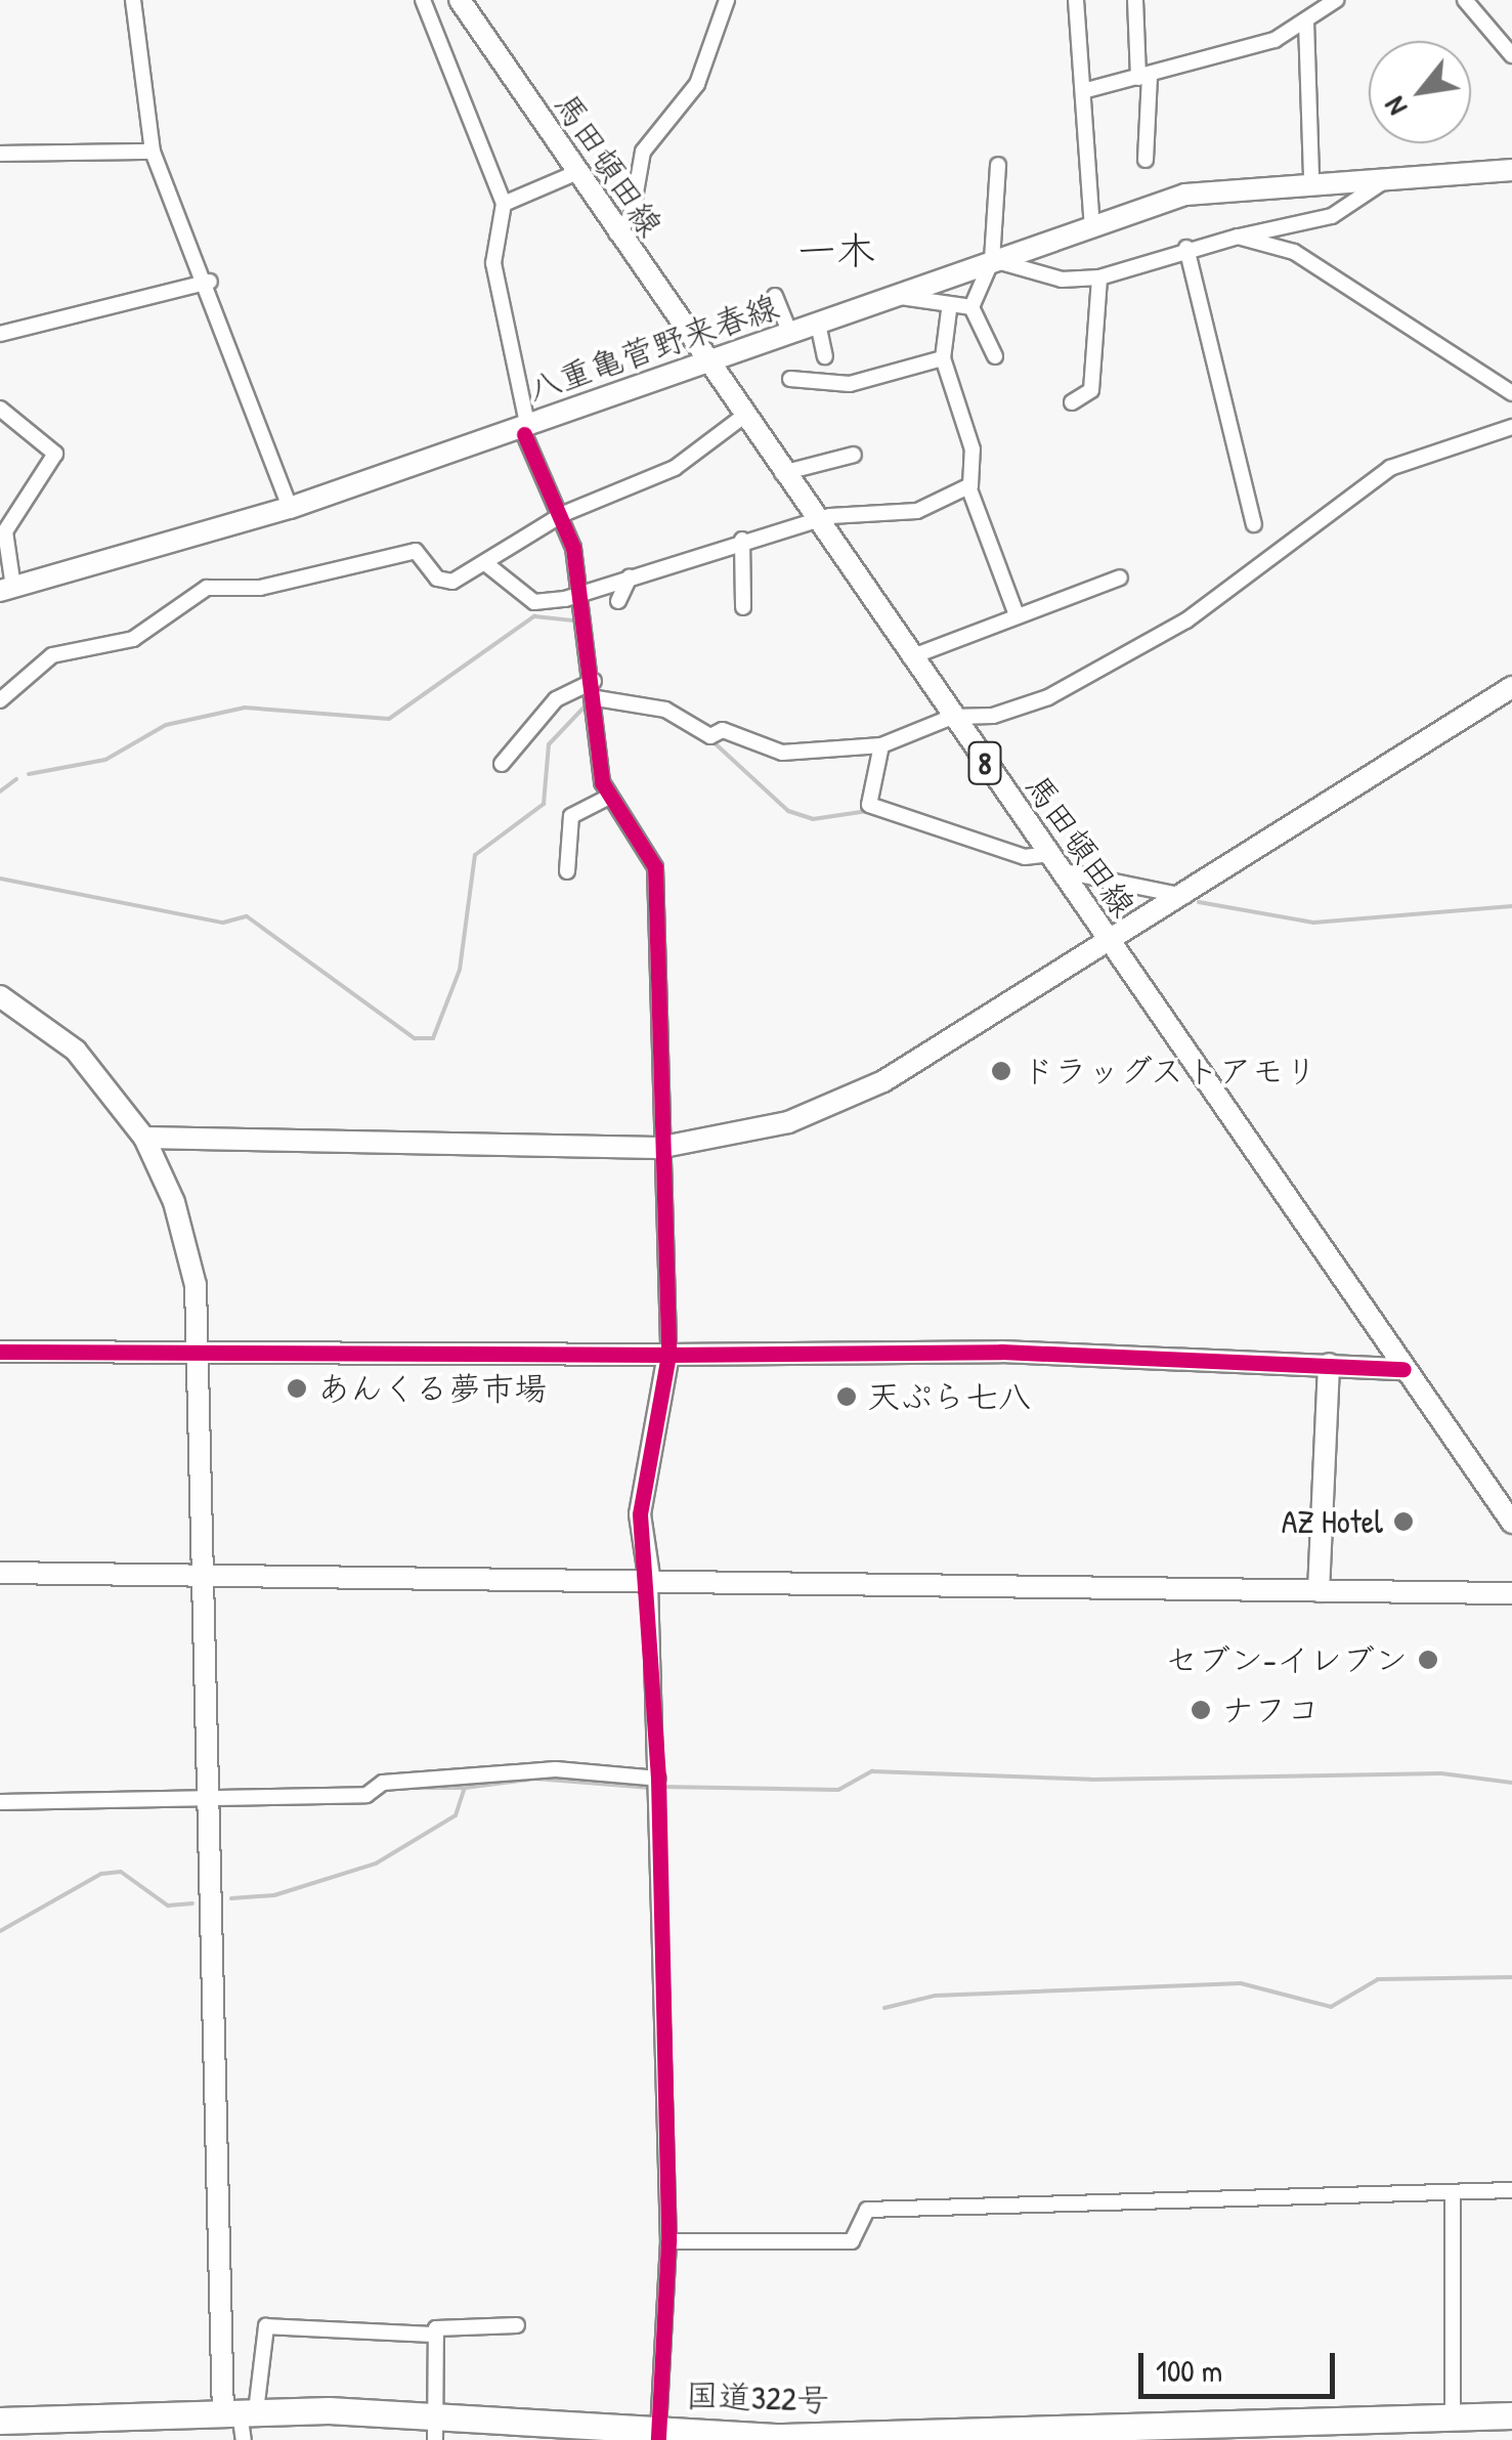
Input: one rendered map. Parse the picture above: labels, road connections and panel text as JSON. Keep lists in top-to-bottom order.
{
  "streets": {
    "highway": ["国道322号"],
    "street": ["馬田頓田線", "八重亀菅野来春線", "8"]
  },
  "crossings": [
    ["馬田頓田線", "八重亀菅野来春線"]
  ],
  "districts": ["一木"],
  "places": [
    "ドラッグストアモリ",
    "あんくる夢市場",
    "天ぷら七八",
    "AZ Hotel",
    "セブン-イレブン",
    "ナフコ"
  ],
  "scale_bar": "100 m",
  "north": "bottom left"
}
